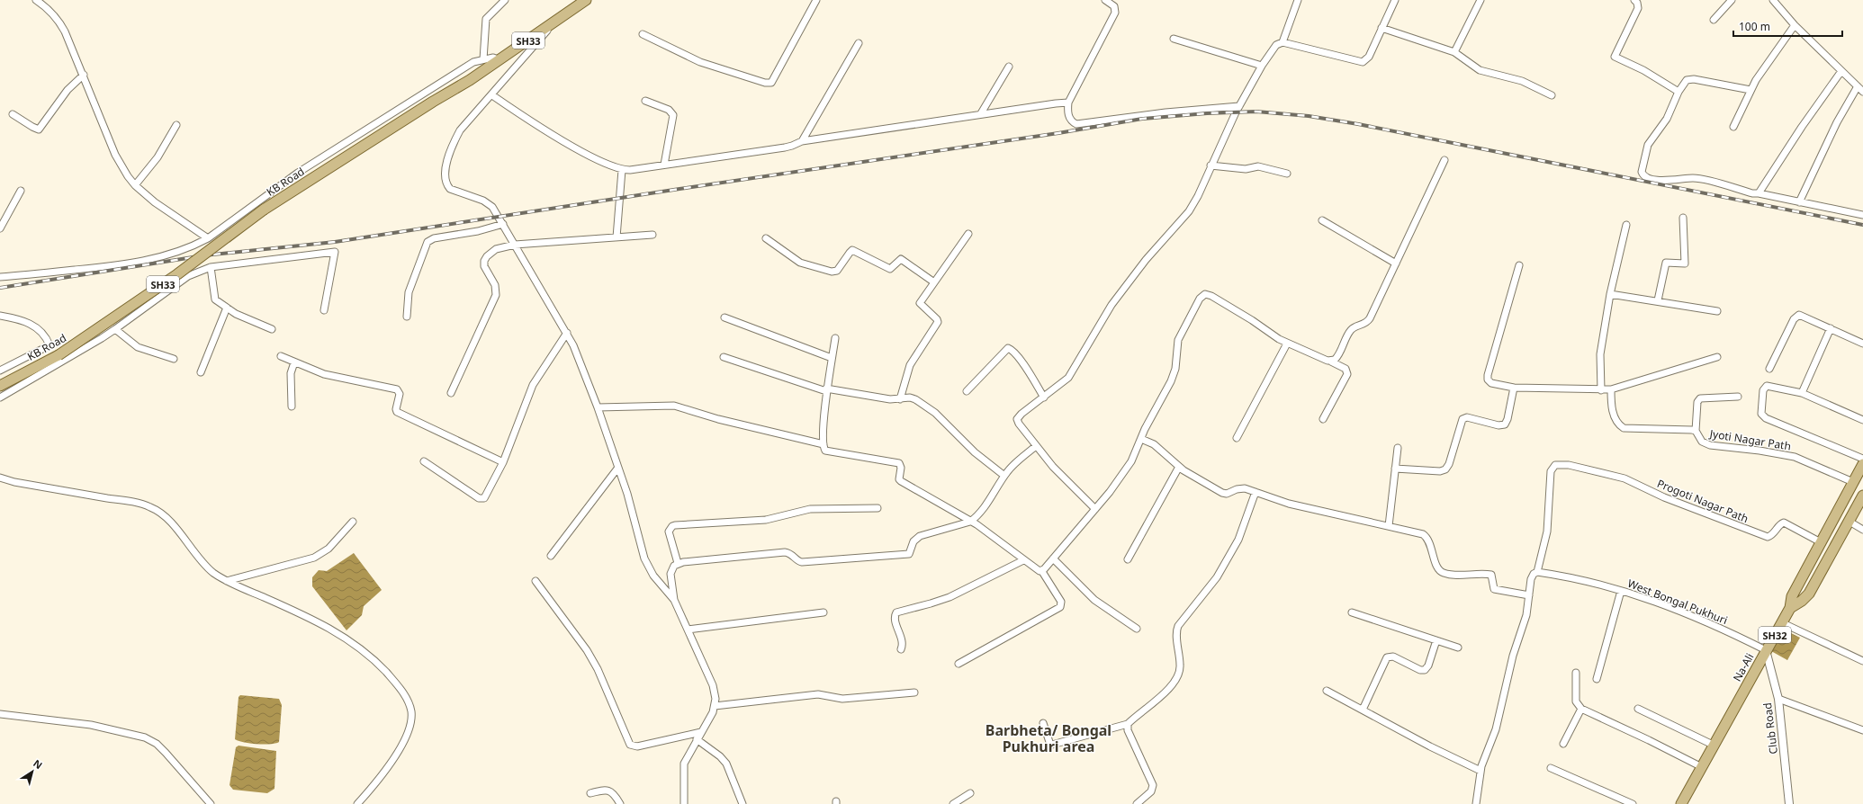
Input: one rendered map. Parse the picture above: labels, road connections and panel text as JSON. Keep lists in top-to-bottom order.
{
  "streets": {
    "main road": [
      "SH33",
      "KB Road",
      "SH32",
      "Na-Ali"
    ],
    "street": [
      "Jyoti Nagar Path",
      "Progoti Nagar Path",
      "West Bongal Pukhuri",
      "Club Road"
    ]
  },
  "crossings": [
    ["Jyoti Nagar Path", "Na-Ali"],
    ["Progoti Nagar Path", "West Bongal Pukhuri"],
    ["Progoti Nagar Path", "Na-Ali"],
    ["West Bongal Pukhuri", "Na-Ali"],
    ["West Bongal Pukhuri", "Club Road"],
    ["Na-Ali", "Club Road"]
  ],
  "districts": ["Barbheta/ Bongal Pukhuri area"],
  "scale_bar": "100 m",
  "north": "top right"
}
